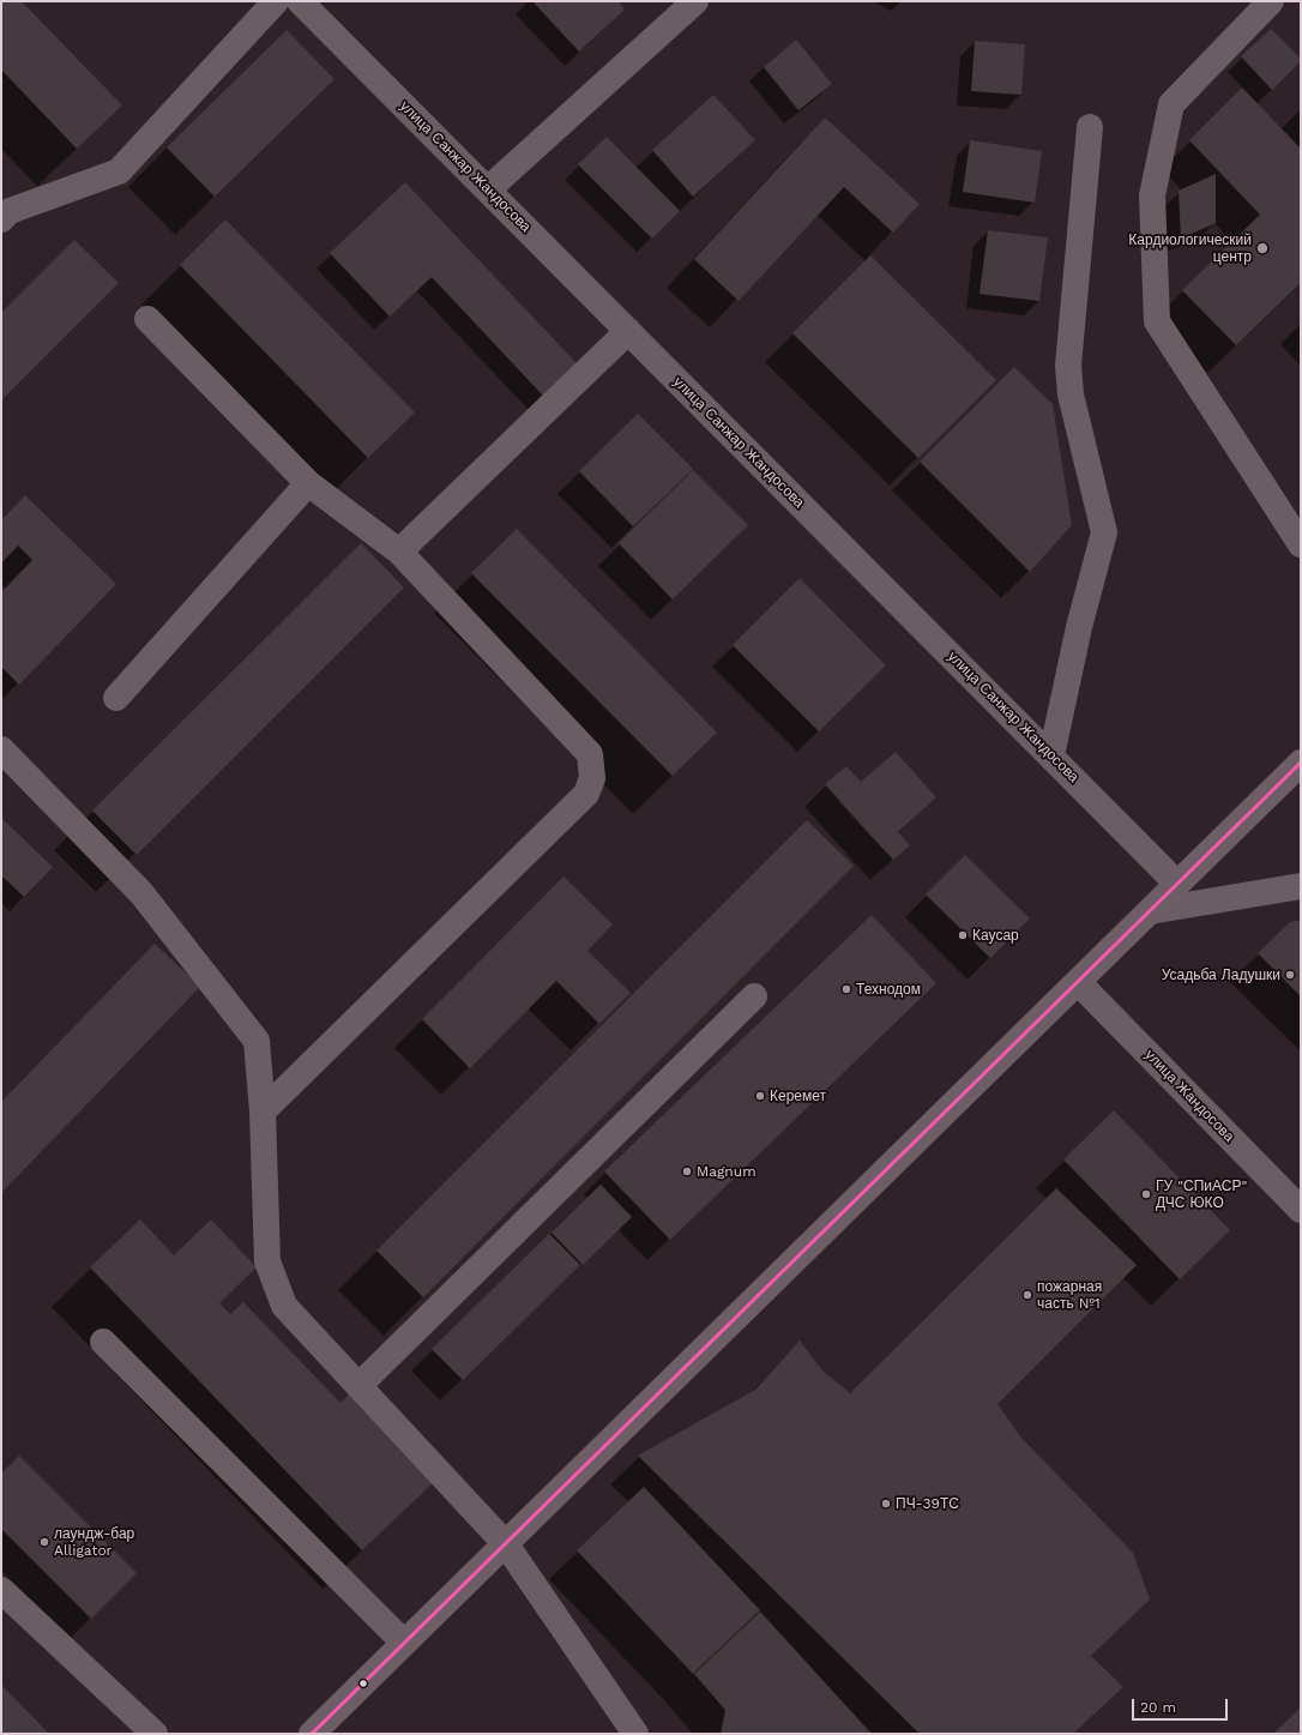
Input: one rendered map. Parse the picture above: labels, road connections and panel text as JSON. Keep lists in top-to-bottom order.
{
  "streets": {
    "street": ["улица Санжар Жандосова", "улица Жандосова"]
  },
  "places": [
    "Кардиологический центр",
    "Каусар",
    "Усадьба Ладушки",
    "Технодом",
    "Керемет",
    "Magnum",
    "ГУ \"СПиАСР\" ДЧС ЮКО",
    "пожарная часть №1",
    "ПЧ-39ТС",
    "лаундж-бар Alligator"
  ],
  "scale_bar": "20 m"
}
